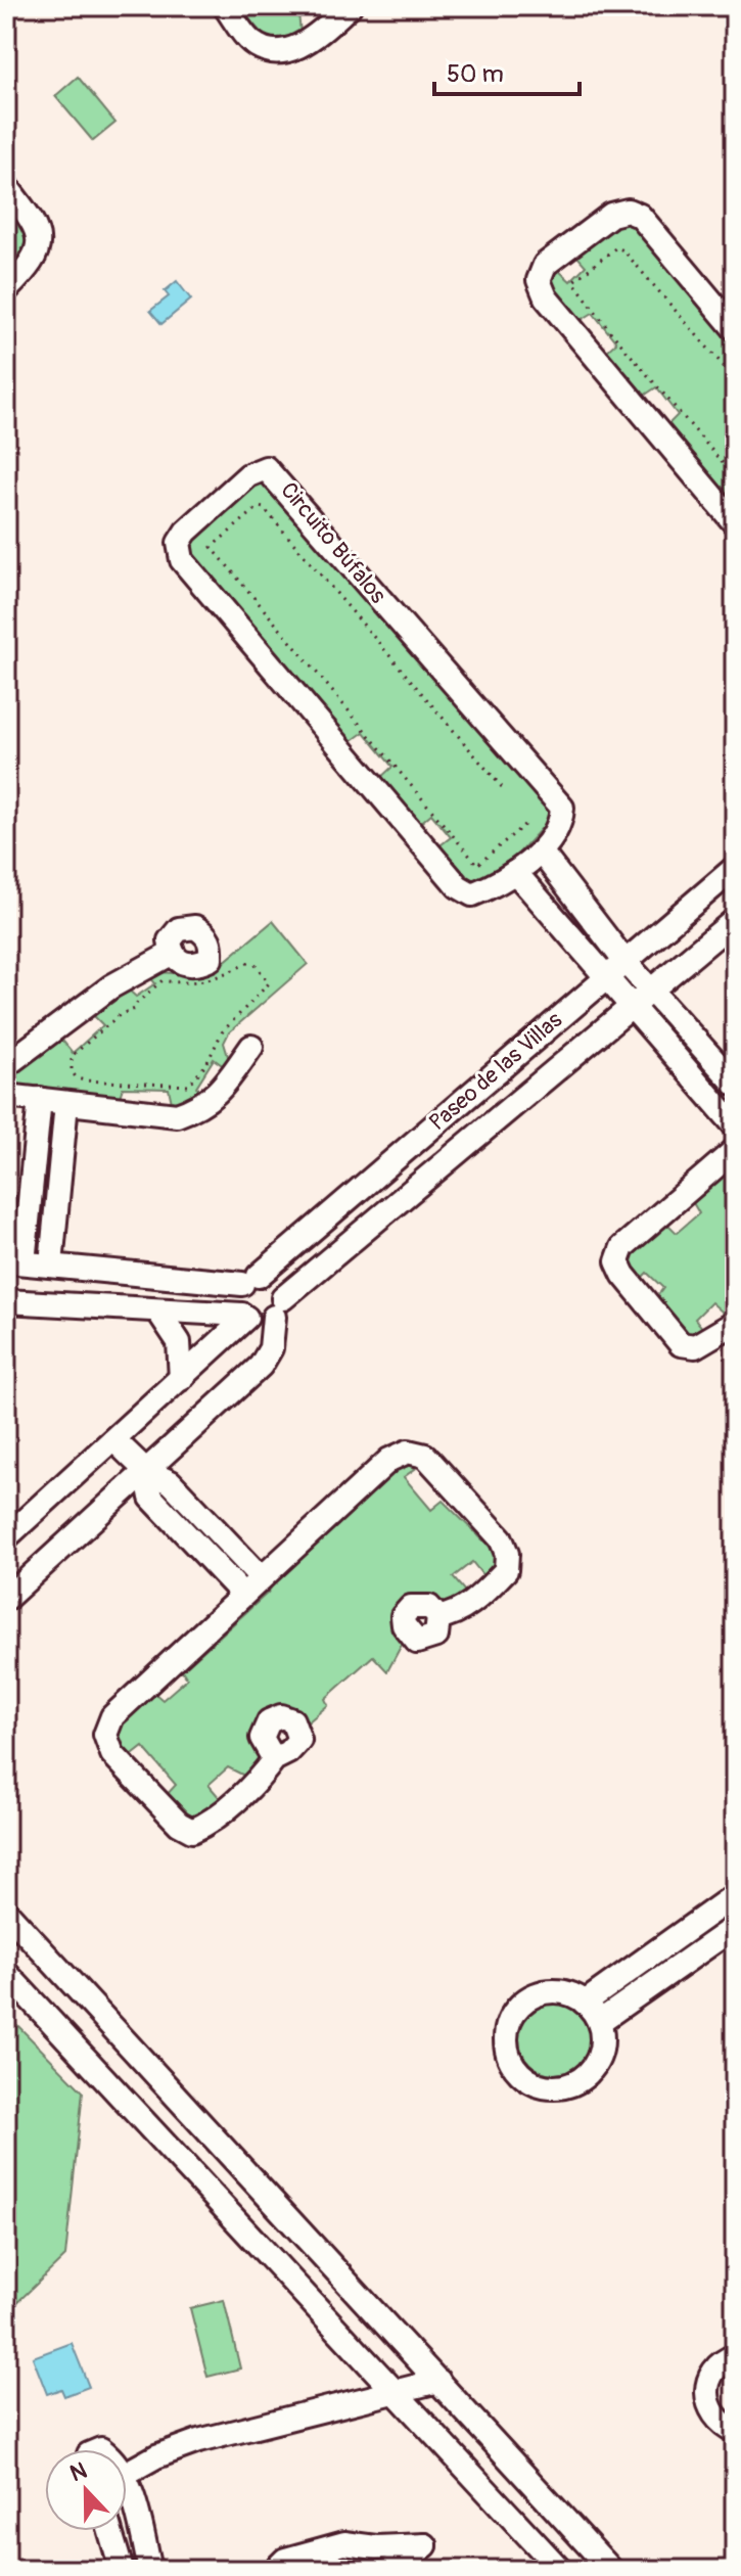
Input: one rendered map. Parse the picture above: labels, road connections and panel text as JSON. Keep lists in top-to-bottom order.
{
  "streets": {
    "street": ["Circuito Búfalos", "Paseo de las Villas"]
  },
  "scale_bar": "50 m",
  "north": "top"
}
